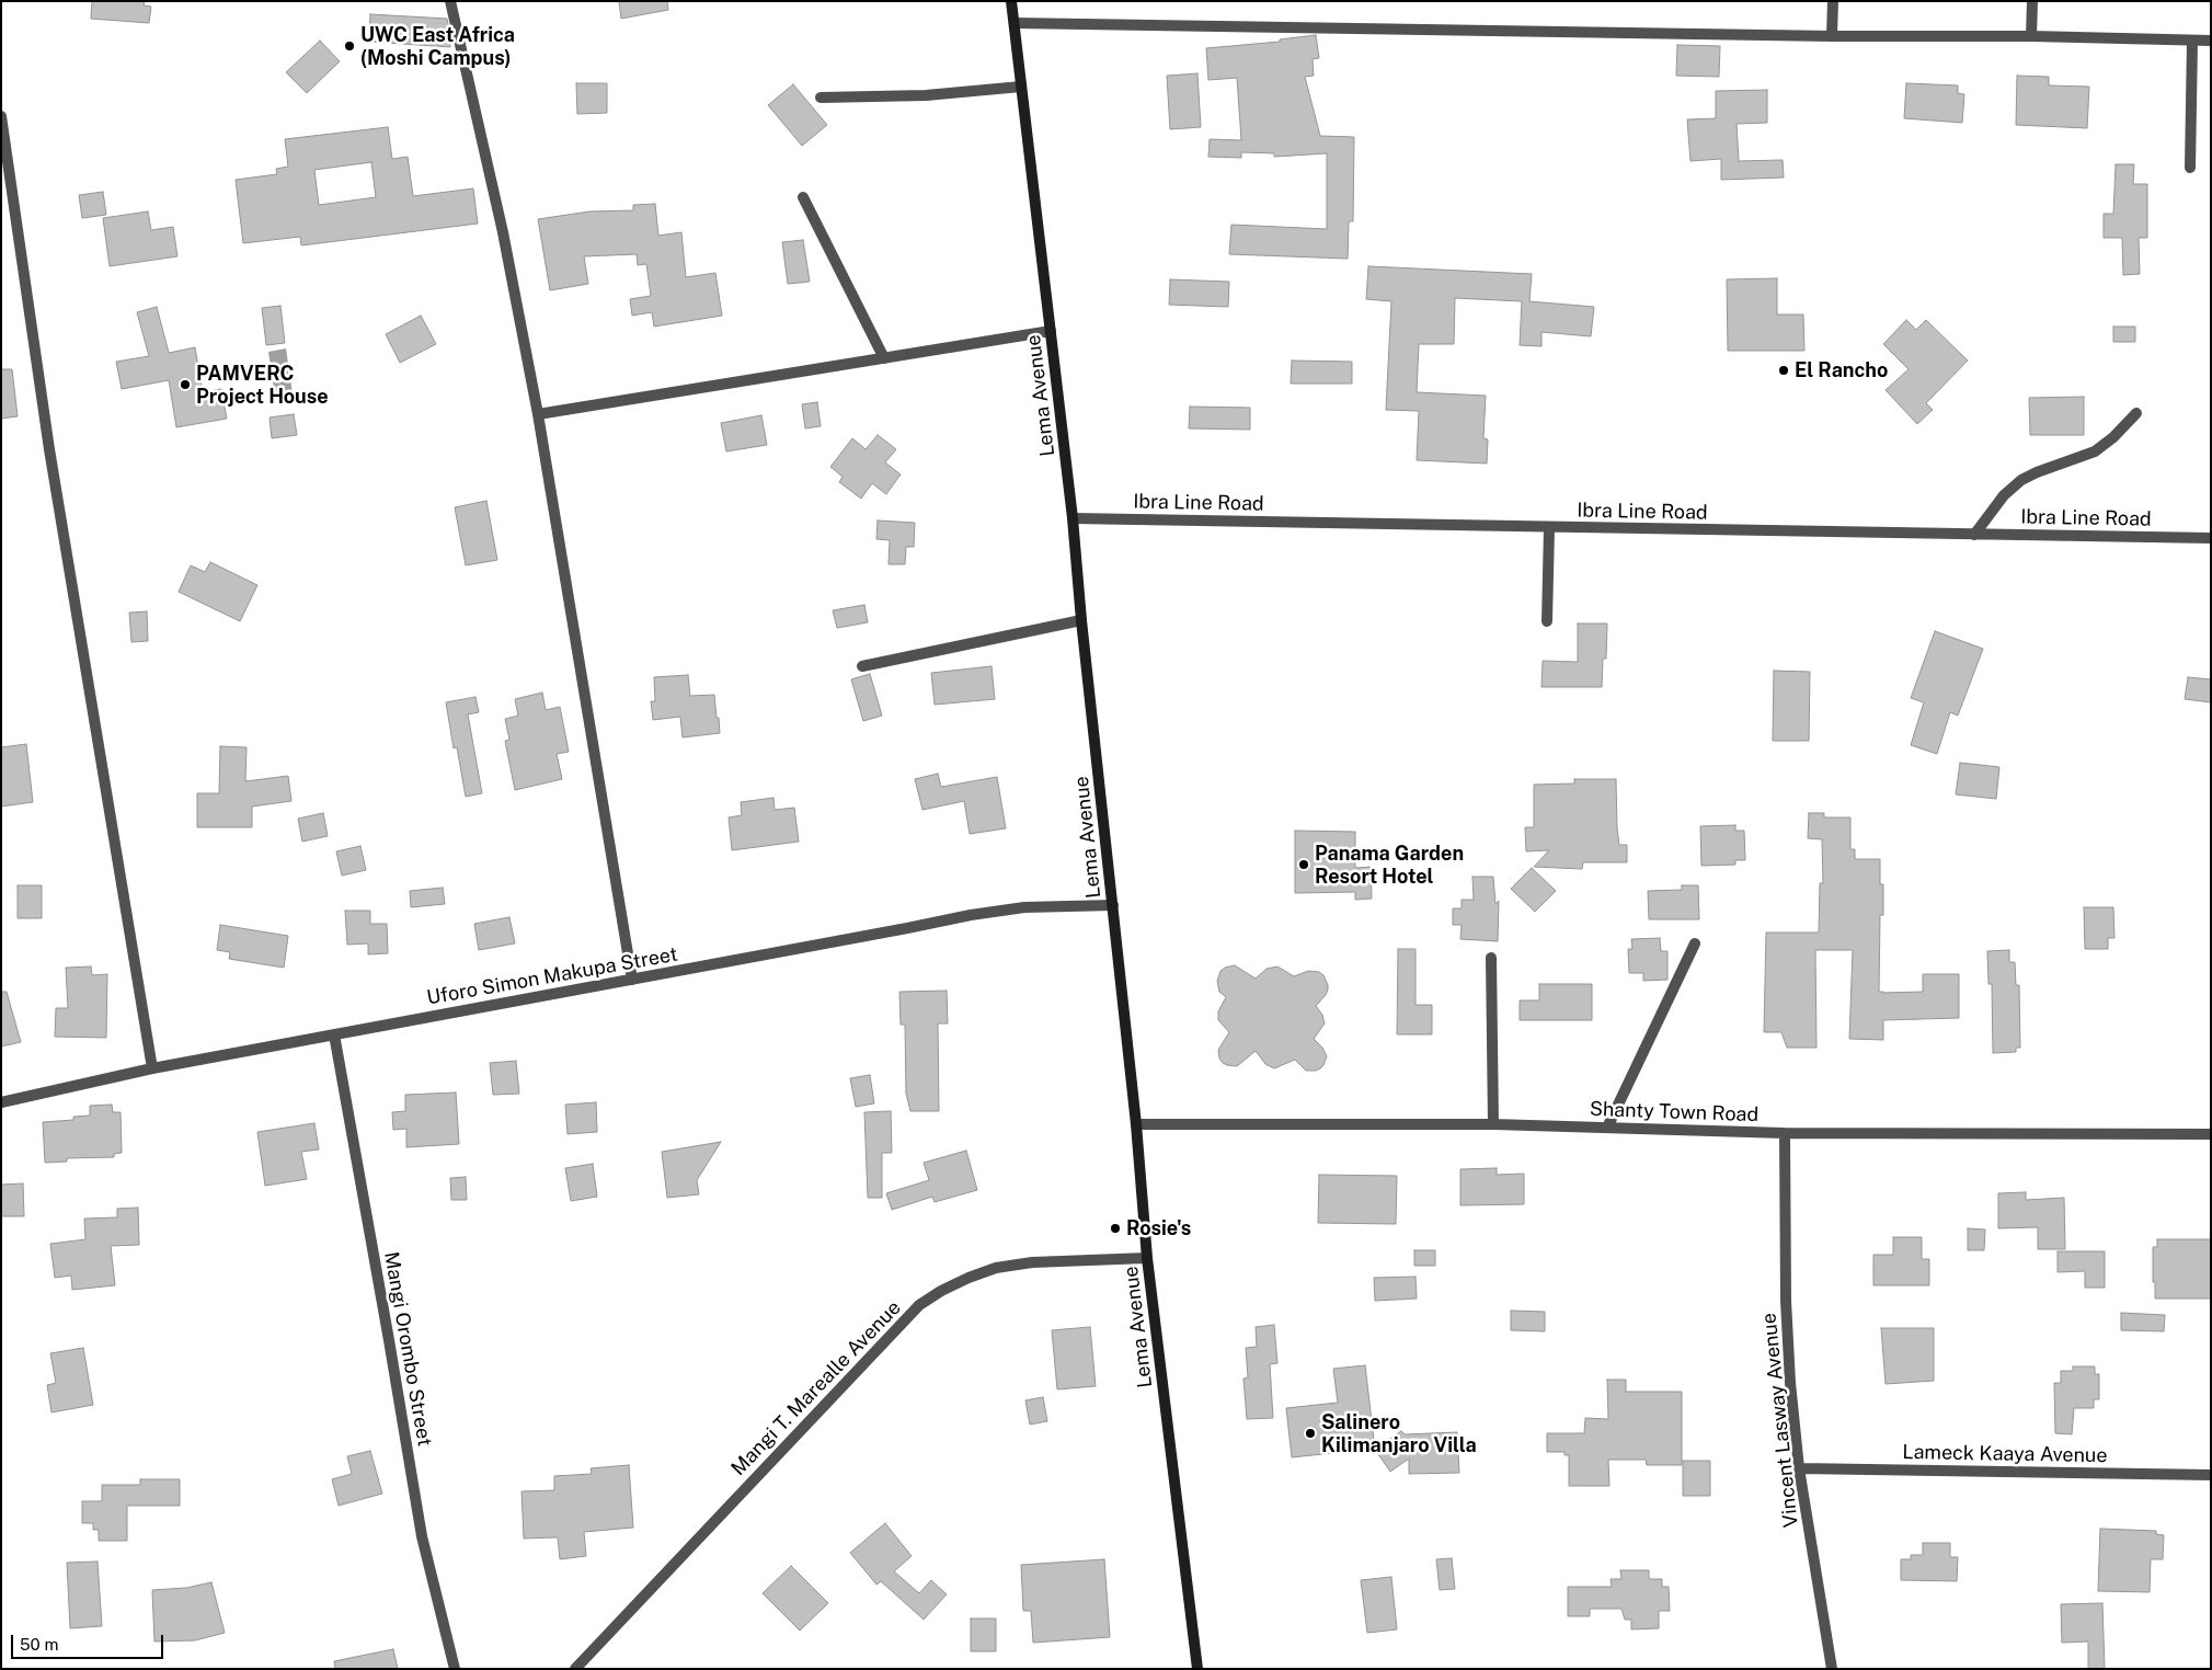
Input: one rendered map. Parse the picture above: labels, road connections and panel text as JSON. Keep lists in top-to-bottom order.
{
  "streets": {
    "main road": ["Lema Avenue"],
    "street": [
      "Ibra Line Road",
      "Uforo Simon Makupa Street",
      "Shanty Town Road",
      "Mangi Orombo Street",
      "Mangi T. Marealle Avenue",
      "Vincent Lasway Avenue",
      "Lameck Kaaya Avenue"
    ]
  },
  "crossings": [
    ["Lema Avenue", "Ibra Line Road"],
    ["Lema Avenue", "Uforo Simon Makupa Street"],
    ["Lema Avenue", "Shanty Town Road"],
    ["Lema Avenue", "Mangi T. Marealle Avenue"],
    ["Uforo Simon Makupa Street", "Mangi Orombo Street"],
    ["Shanty Town Road", "Vincent Lasway Avenue"],
    ["Vincent Lasway Avenue", "Lameck Kaaya Avenue"]
  ],
  "places": [
    "UWC East Africa (Moshi Campus)",
    "El Rancho",
    "PAMVERC Project House",
    "Panama Garden Resort Hotel",
    "Rosie's",
    "Salinero Kilimanjaro Villa"
  ],
  "scale_bar": "50 m"
}
